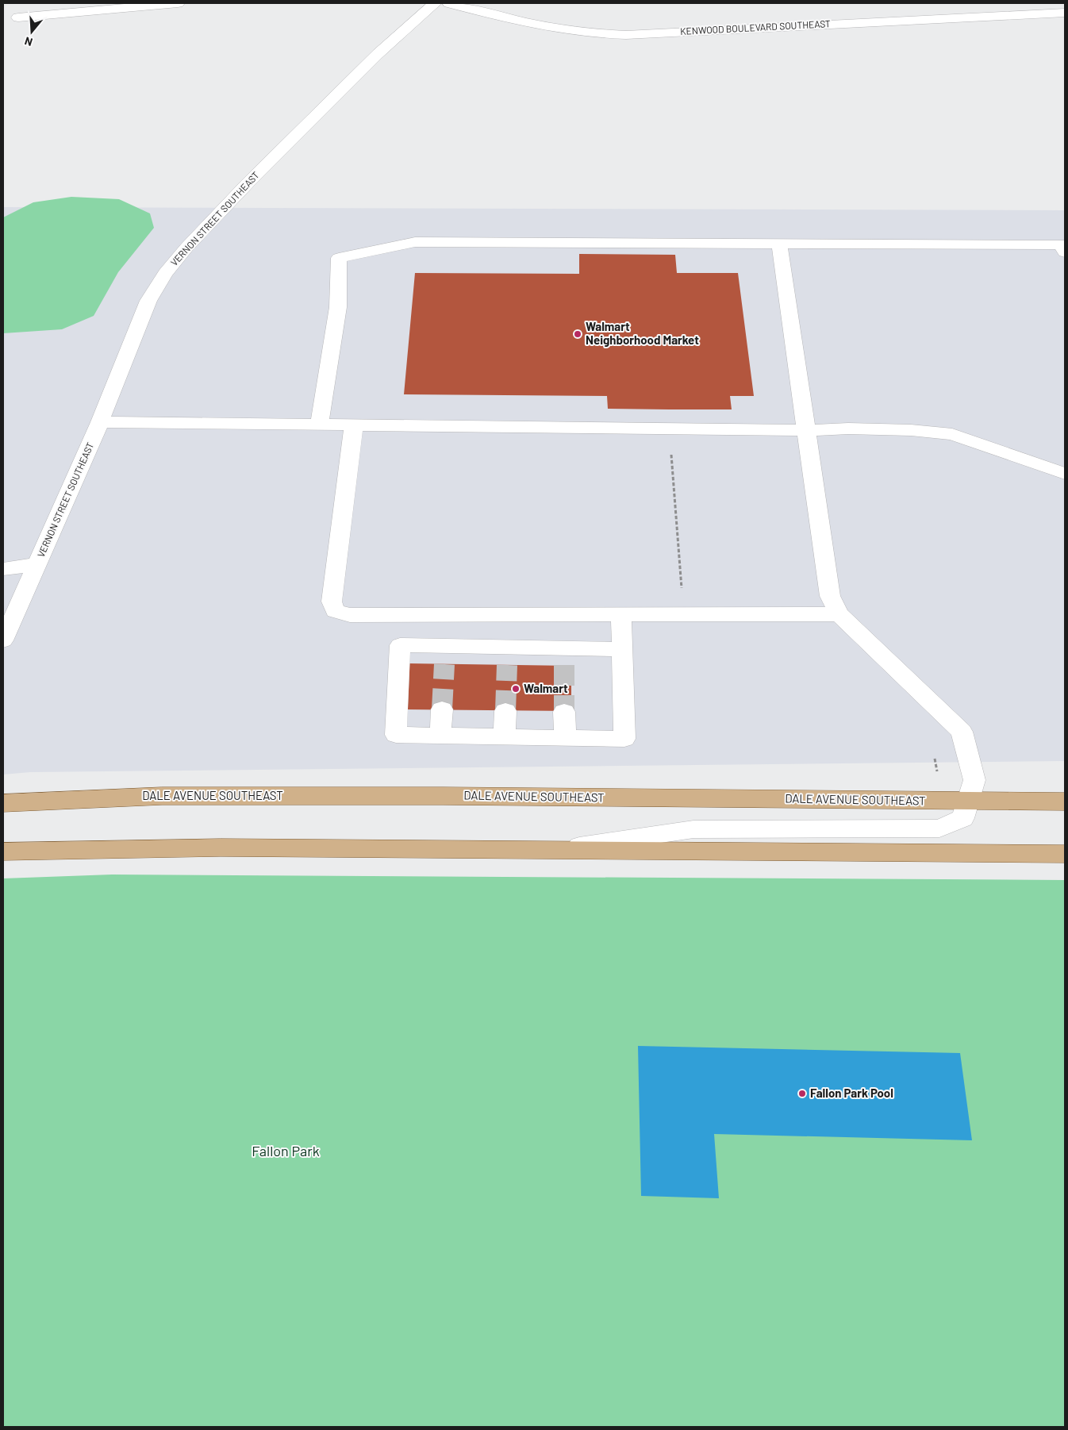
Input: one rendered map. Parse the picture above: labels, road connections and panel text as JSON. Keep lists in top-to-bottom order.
{
  "streets": {
    "main road": ["DALE AVENUE SOUTHEAST"],
    "street": ["KENWOOD BOULEVARD SOUTHEAST", "VERNON STREET SOUTHEAST"]
  },
  "parks": ["Fallon Park"],
  "places": ["Walmart Neighborhood Market", "Walmart", "Fallon Park Pool"],
  "north": "bottom"
}
